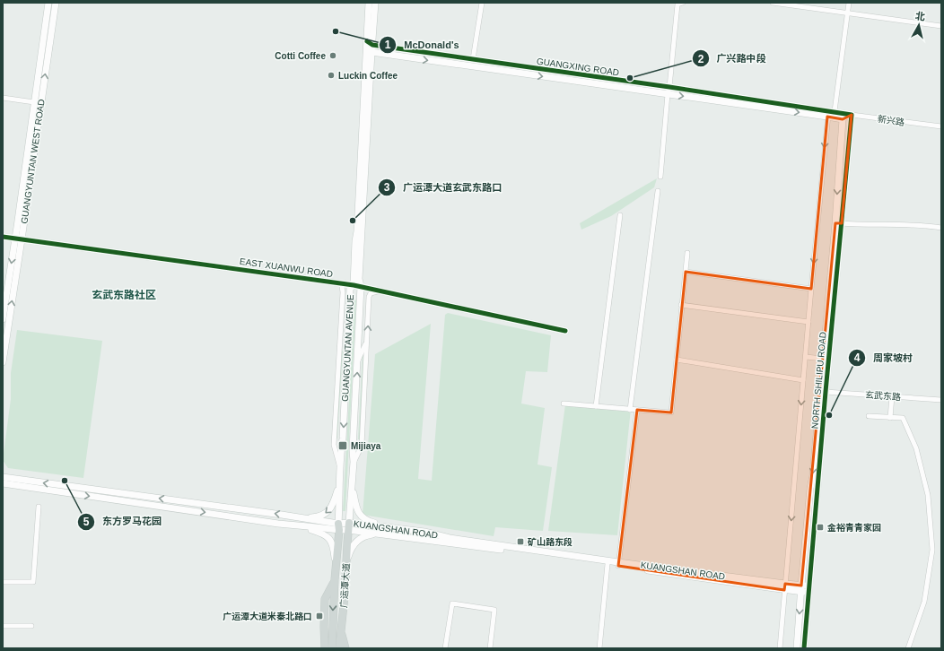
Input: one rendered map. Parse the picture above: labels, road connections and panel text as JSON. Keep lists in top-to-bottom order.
{
  "streets": {
    "main road": ["广运潭大道"],
    "street": [
      "GUANGXING ROAD",
      "新兴路",
      "GUANGYUNTAN WEST ROAD",
      "EAST XUANWU ROAD",
      "GUANGYUNTAN AVENUE",
      "NORTH SHILIPU ROAD",
      "玄武东路",
      "KUANGSHAN ROAD"
    ]
  },
  "crossings": [
    ["GUANGXING ROAD", "新兴路"],
    ["GUANGXING ROAD", "GUANGYUNTAN AVENUE"],
    ["GUANGXING ROAD", "NORTH SHILIPU ROAD"],
    ["新兴路", "NORTH SHILIPU ROAD"],
    ["GUANGYUNTAN WEST ROAD", "EAST XUANWU ROAD"],
    ["EAST XUANWU ROAD", "GUANGYUNTAN AVENUE"],
    ["GUANGYUNTAN AVENUE", "KUANGSHAN ROAD"],
    ["GUANGYUNTAN AVENUE", "广运潭大道"],
    ["NORTH SHILIPU ROAD", "玄武东路"],
    ["NORTH SHILIPU ROAD", "KUANGSHAN ROAD"],
    ["KUANGSHAN ROAD", "广运潭大道"]
  ],
  "districts": ["玄武东路社区"],
  "places": {
    "other": [
      "McDonald's",
      "Cotti Coffee",
      "Luckin Coffee",
      "广兴路中段",
      "广运潭大道玄武东路口",
      "周家坡村",
      "东方罗马花园"
    ],
    "transit": [
      "Mijiaya",
      "金裕青青家园",
      "矿山路东段",
      "广运潭大道米秦北路口"
    ]
  },
  "north": "top"
}
